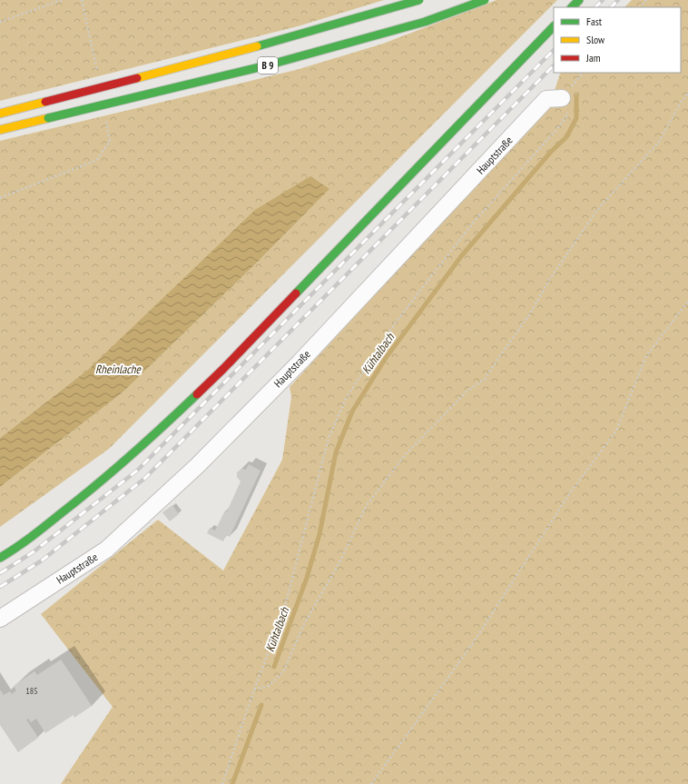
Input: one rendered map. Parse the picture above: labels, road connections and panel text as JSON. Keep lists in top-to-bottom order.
{
  "streets": {
    "main road": ["B 9"],
    "street": ["Hauptstraße"]
  },
  "water": ["Kühtalbach", "Rheinlache"],
  "house_numbers": ["185"],
  "legend": ["Fast", "Slow", "Jam"]
}
